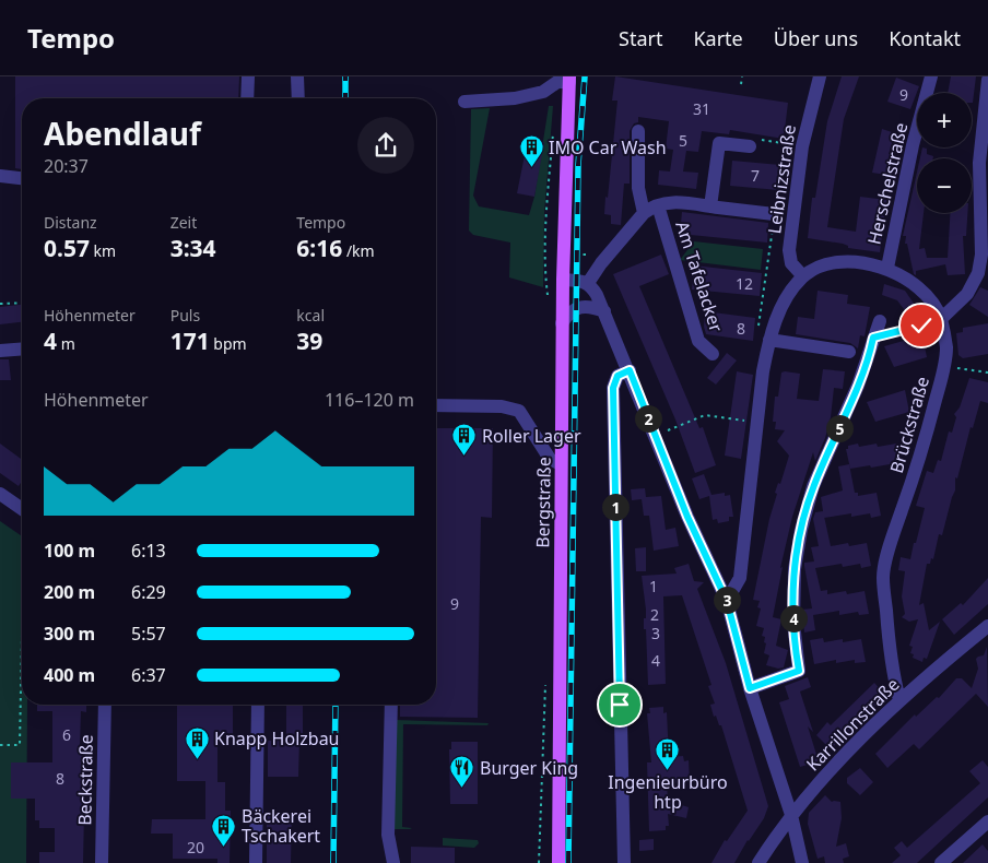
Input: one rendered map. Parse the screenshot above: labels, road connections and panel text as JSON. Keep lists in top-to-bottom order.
{
  "streets": {
    "main road": ["Bergstraße"],
    "street": [
      "Leibnizstraße",
      "Herschelstraße",
      "Am Tafelacker",
      "Brückstraße",
      "Karrillonstraße",
      "Beckstraße"
    ]
  },
  "crossings": [
    ["Leibnizstraße", "Brückstraße"],
    ["Herschelstraße", "Brückstraße"],
    ["Brückstraße", "Karrillonstraße"]
  ],
  "places": {
    "building": [
      "IMO Car Wash",
      "Roller Lager",
      "Knapp Holzbau",
      "Ingenieurbüro htp",
      "Bäckerei Tschakert"
    ],
    "restaurant": ["Burger King"]
  },
  "house_numbers": [
    "9",
    "31",
    "5",
    "7",
    "12",
    "8",
    "1",
    "9",
    "2",
    "3",
    "4",
    "6",
    "8",
    "20"
  ],
  "page": {
    "header": "Tempo",
    "nav": [
      "Start",
      "Karte",
      "Über uns",
      "Kontakt"
    ],
    "map_buttons": ["+", "−"],
    "heading": ["Abendlauf", "20:37"],
    "stats": [
      ["Distanz", "0.57 km"],
      ["Zeit", "3:34"],
      ["Tempo", "6:16 /km"],
      ["Höhenmeter", "4 m"],
      ["Puls", "171 bpm"],
      ["kcal", "39"]
    ],
    "chart": ["Höhenmeter", "116–120 m"],
    "pins": [
      "2",
      "5",
      "1",
      "3",
      "4"
    ],
    "list": [
      {
        "name": "100 m",
        "note": "6:13"
      },
      {
        "name": "200 m",
        "note": "6:29"
      },
      {
        "name": "300 m",
        "note": "5:57"
      },
      {
        "name": "400 m",
        "note": "6:37"
      }
    ]
  }
}
